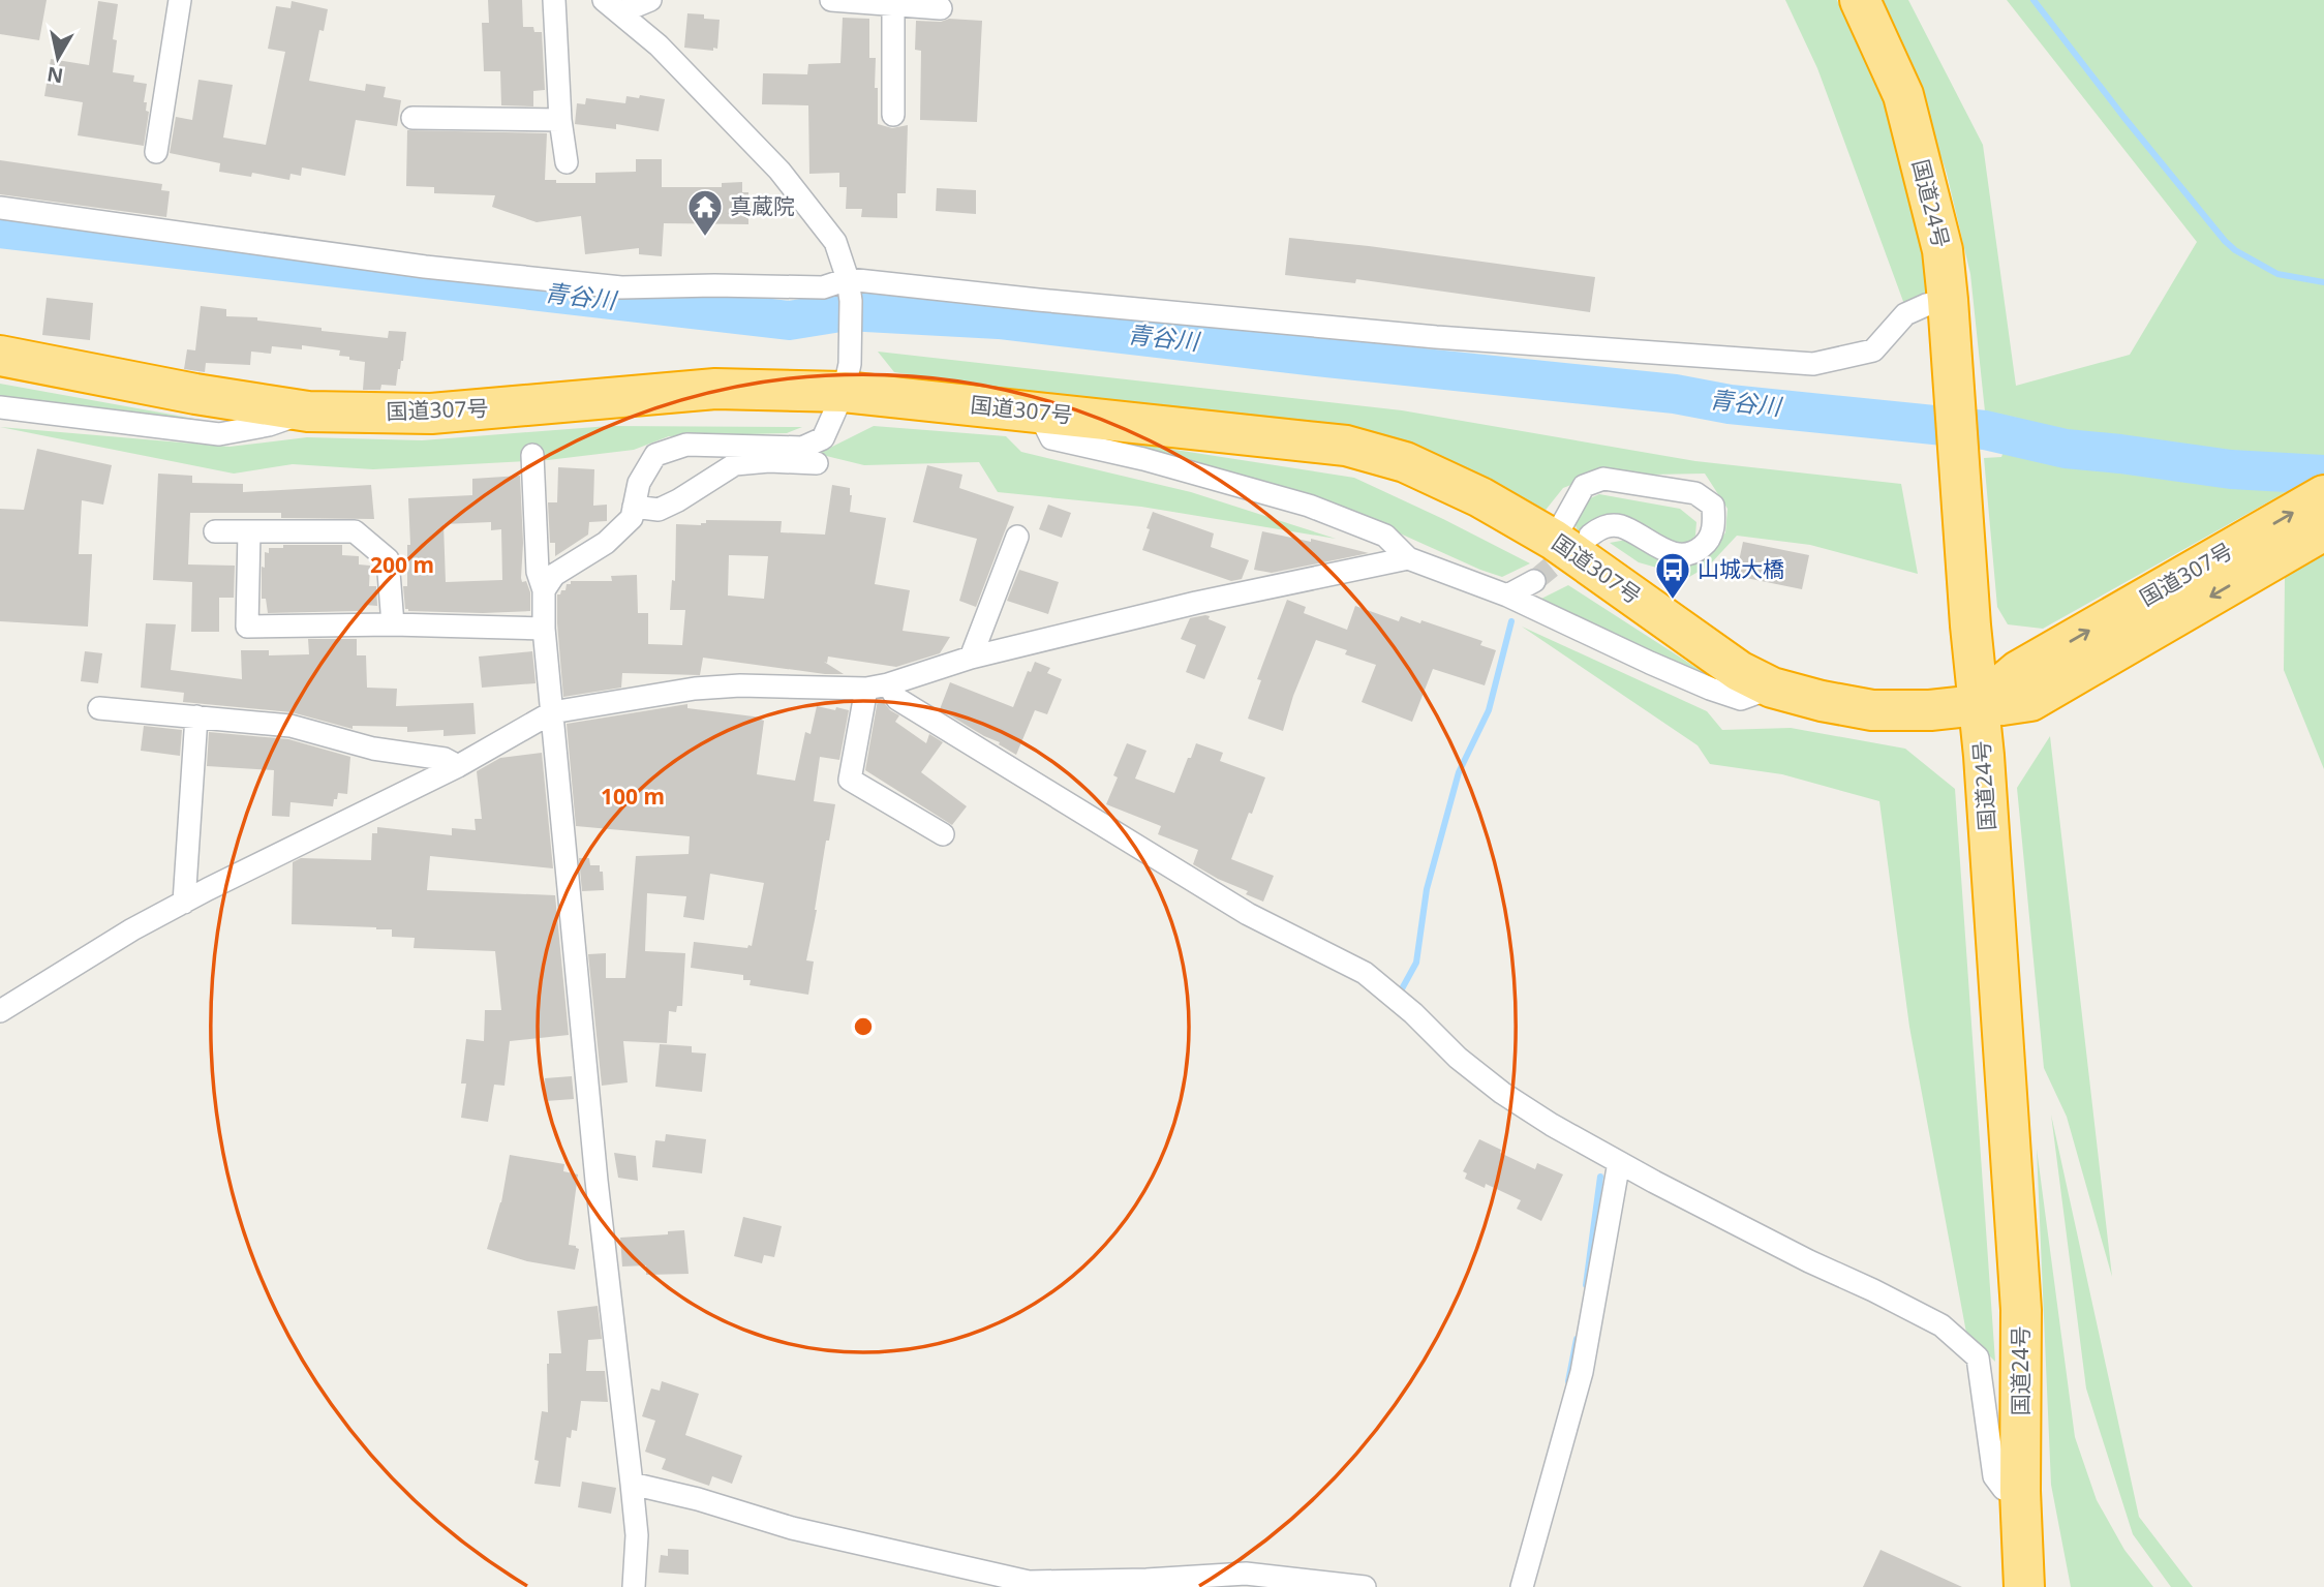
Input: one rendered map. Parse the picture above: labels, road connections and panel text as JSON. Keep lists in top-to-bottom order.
{
  "streets": {
    "highway": ["国道24号", "国道307号"]
  },
  "crossings": [
    ["国道24号", "国道307号"]
  ],
  "water": ["青谷川"],
  "places": {
    "temple": ["真蔵院"],
    "bus stop": ["山城大橋"]
  },
  "north": "bottom",
  "rings": ["200 m", "100 m"]
}
